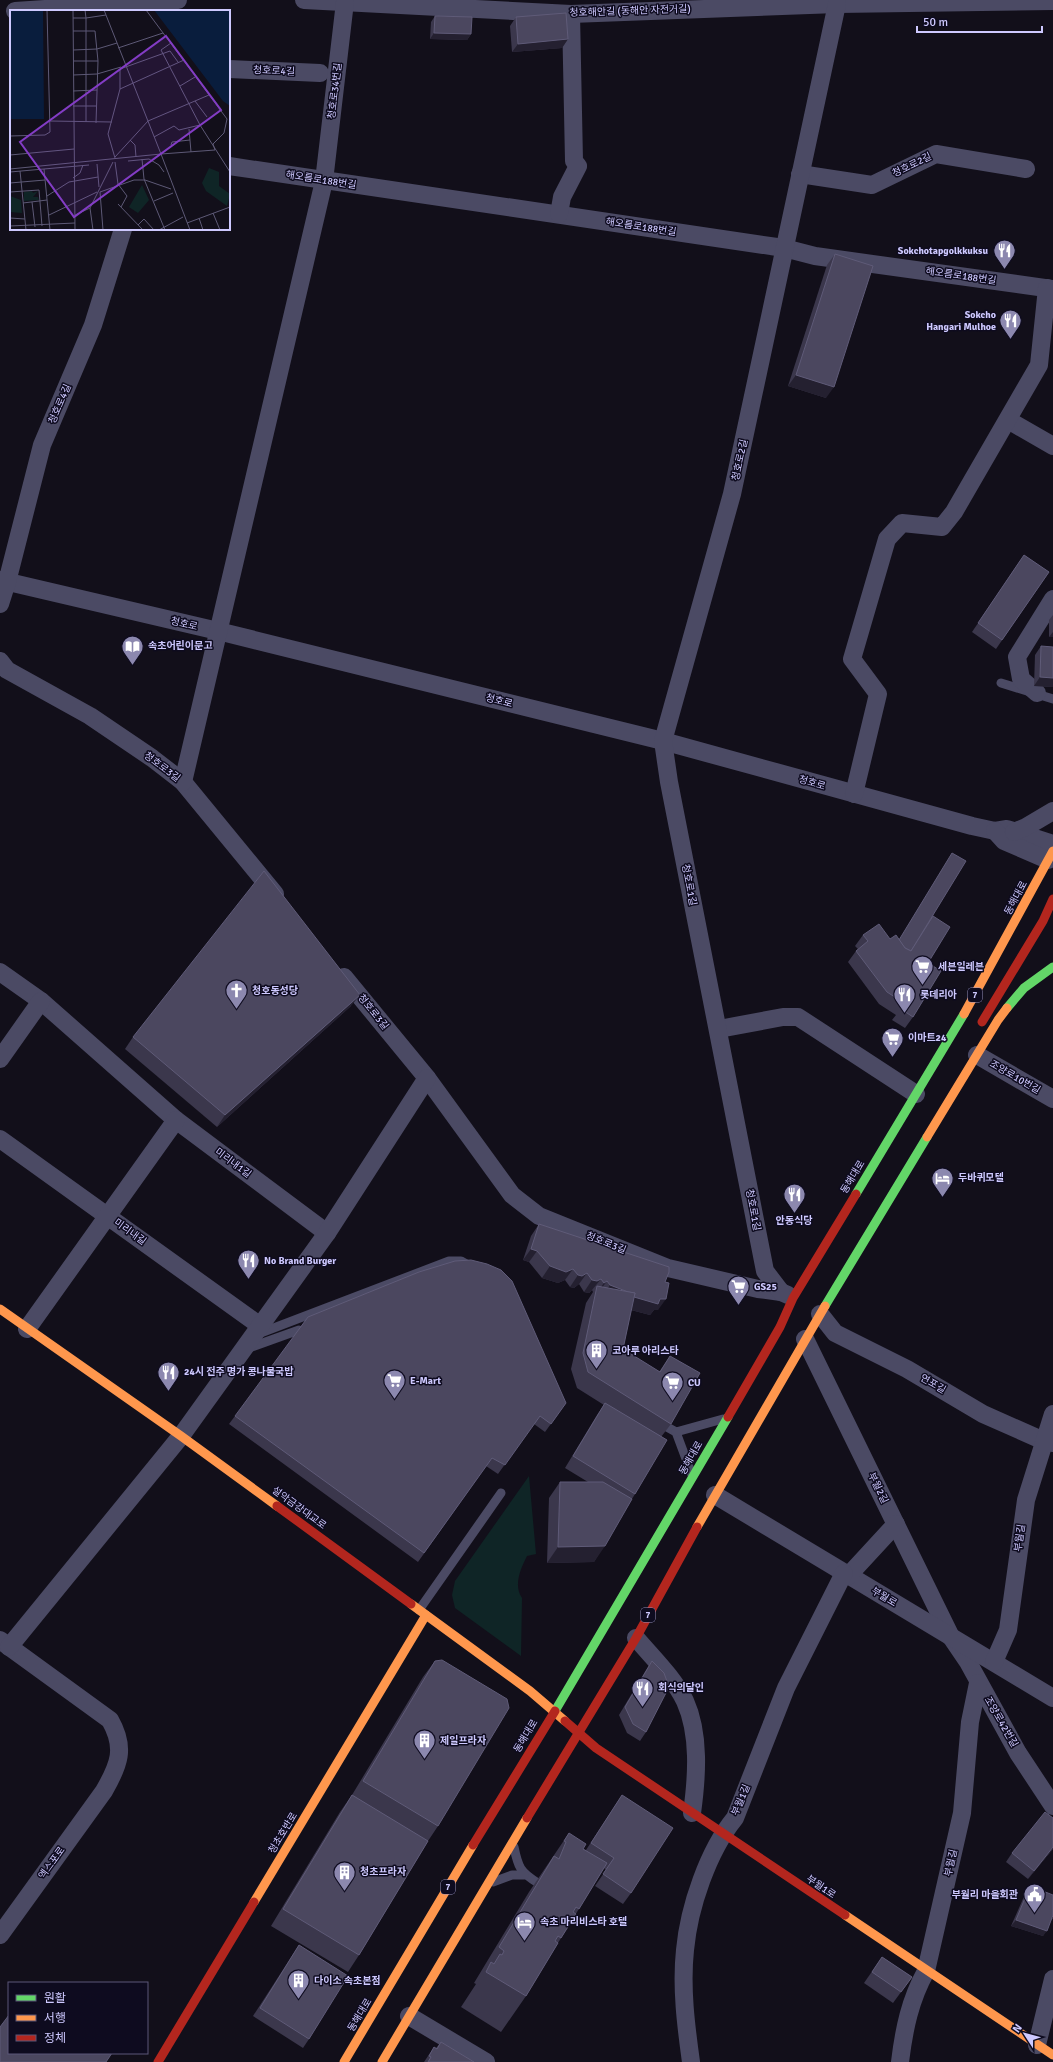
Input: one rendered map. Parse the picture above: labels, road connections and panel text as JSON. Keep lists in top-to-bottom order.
{
  "streets": {
    "main road": [
      "동해대로",
      "7",
      "설악금강대교로",
      "청초호반로",
      "부월1로"
    ],
    "street": [
      "청호해안길 (동해안 자전거길)",
      "청호로4길",
      "청호로34번길",
      "청호로2길",
      "해오름로188번길",
      "청호로",
      "청호로3길",
      "청호로1길",
      "조양로10번길",
      "미리내1길",
      "미리내길",
      "연포길",
      "부월2길",
      "부월길",
      "부월로",
      "조양로42번길",
      "부월1길",
      "엑스포로"
    ]
  },
  "crossings": [
    ["청호해안길 (동해안 자전거길)", "청호로34번길"],
    ["청호해안길 (동해안 자전거길)", "청호로2길"],
    ["청호로4길", "청호로"],
    ["청호로34번길", "해오름로188번길"],
    ["청호로34번길", "청호로"],
    ["청호로34번길", "청호로3길"],
    ["청호로2길", "해오름로188번길"],
    ["청호로2길", "청호로"],
    ["청호로2길", "청호로1길"],
    ["청호로", "청호로1길"],
    ["청호로", "동해대로"],
    ["청호로3길", "청호로1길"],
    ["청호로3길", "동해대로"],
    ["청호로1길", "동해대로"],
    ["동해대로", "설악금강대교로"],
    ["7", "조양로10번길"],
    ["7", "연포길"],
    ["7", "부월2길"],
    ["7", "설악금강대교로"],
    ["7", "부월로"],
    ["7", "부월1로"],
    ["연포길", "부월길"],
    ["부월2길", "부월로"],
    ["부월2길", "조양로42번길"],
    ["부월2길", "부월1길"],
    ["설악금강대교로", "청초호반로"],
    ["설악금강대교로", "부월1로"],
    ["부월길", "부월로"],
    ["부월길", "조양로42번길"],
    ["부월길", "부월1로"],
    ["부월로", "조양로42번길"],
    ["부월로", "부월1길"],
    ["부월1길", "부월1로"]
  ],
  "places": {
    "restaurant": [
      "Sokchotapgolkkuksu",
      "Sokcho Hangari Mulhoe",
      "롯데리아",
      "안동식당",
      "No Brand Burger",
      "24시 전주 명가 콩나물국밥",
      "회식의달인"
    ],
    "library": ["속초어린이문고"],
    "supermarket": [
      "세븐일레븐",
      "이마트24",
      "GS25",
      "E-Mart",
      "CU"
    ],
    "church": ["청호동성당"],
    "hotel": ["두바퀴모텔", "속초 마리비스타 호텔"],
    "building": [
      "코아루 아리스타",
      "제일프라자",
      "청초프라자",
      "다이소 속초본점"
    ],
    "public building": ["부월리 마을회관"]
  },
  "legend": ["원활", "서행", "정체"],
  "scale_bar": "50 m",
  "north": "top left"
}
